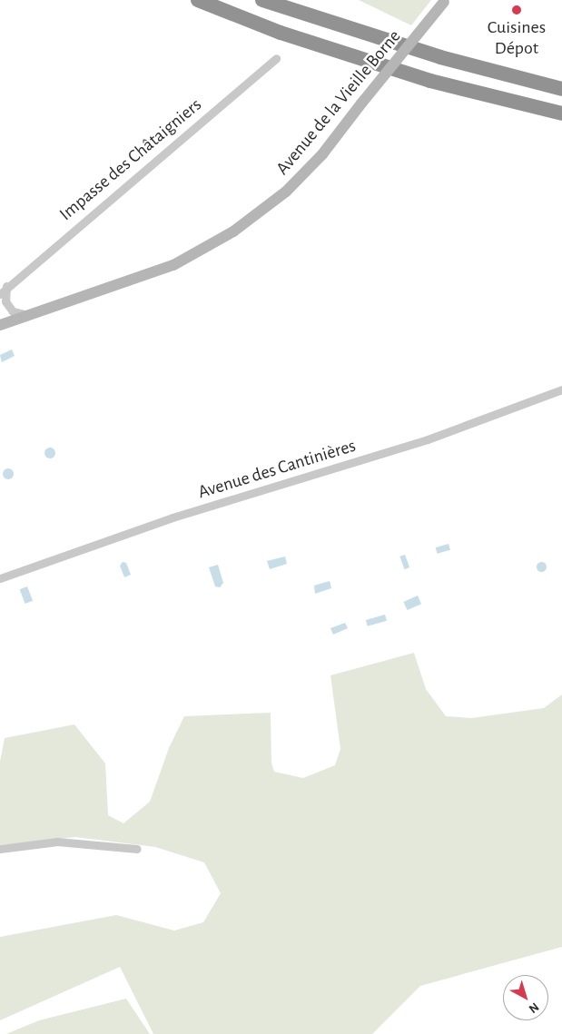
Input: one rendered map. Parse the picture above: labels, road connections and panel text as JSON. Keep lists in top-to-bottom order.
{
  "streets": {
    "main road": ["Avenue de la Vieille Borne"],
    "street": ["Impasse des Châtaigniers", "Avenue des Cantinières"]
  },
  "crossings": [
    ["Avenue de la Vieille Borne", "Impasse des Châtaigniers"]
  ],
  "places": ["Cuisines Dépot"],
  "north": "bottom right"
}
